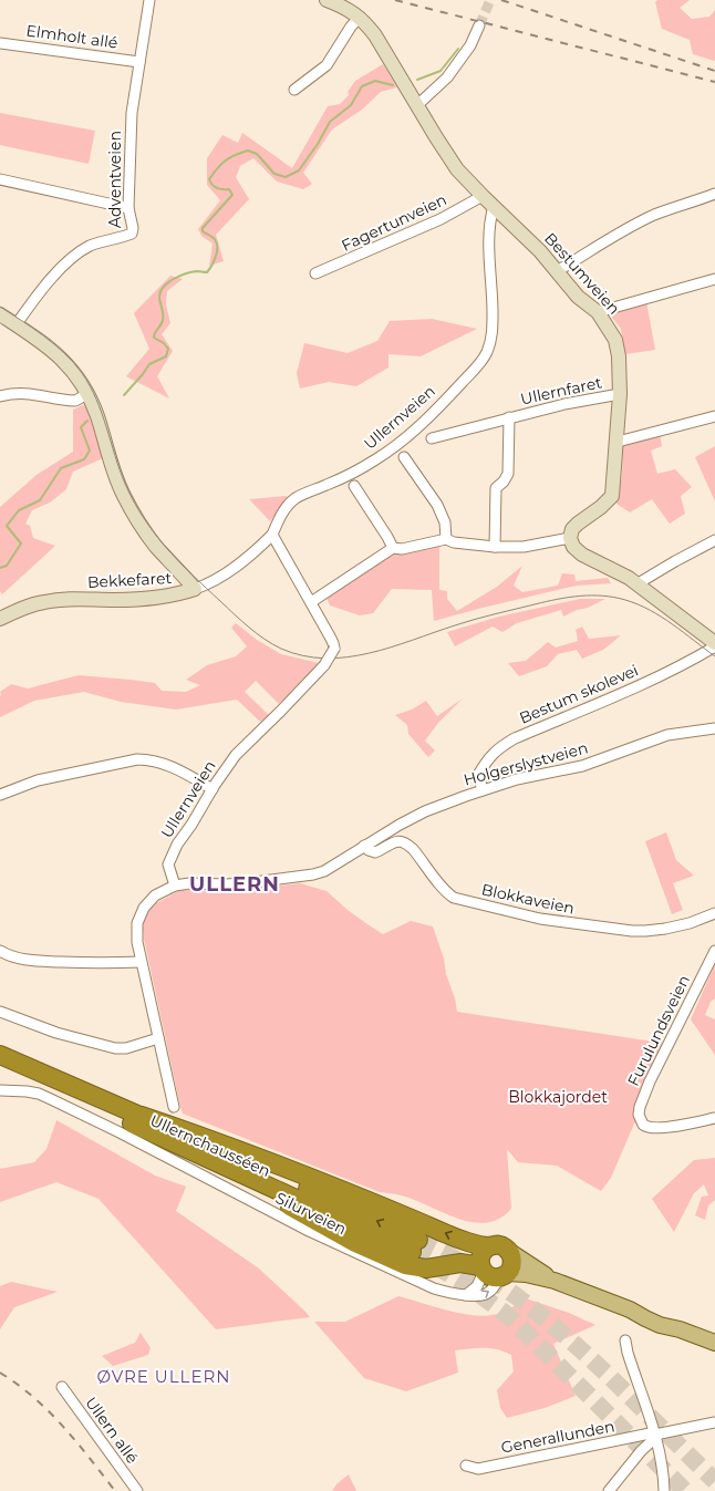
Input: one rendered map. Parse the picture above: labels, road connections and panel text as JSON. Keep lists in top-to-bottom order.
{
  "streets": {
    "highway": ["Ullernchausséen"],
    "street": [
      "Elmholt allé",
      "Adventveien",
      "Fagertunveien",
      "Bestumveien",
      "Ullernfaret",
      "Ullernveien",
      "Bekkefaret",
      "Bestum skolevei",
      "Holgerslystveien",
      "Blokkaveien",
      "Furulundsveien",
      "Silurveien",
      "Ullern allé",
      "Generallunden"
    ]
  },
  "crossings": [
    ["Elmholt allé", "Adventveien"],
    ["Fagertunveien", "Bestumveien"],
    ["Bestumveien", "Ullernfaret"],
    ["Bestumveien", "Ullernveien"],
    ["Ullernveien", "Bekkefaret"],
    ["Ullernveien", "Holgerslystveien"],
    ["Bestum skolevei", "Holgerslystveien"],
    ["Holgerslystveien", "Blokkaveien"]
  ],
  "districts": ["ULLERN", "ØVRE ULLERN"],
  "parks": ["Blokkajordet"]
}
